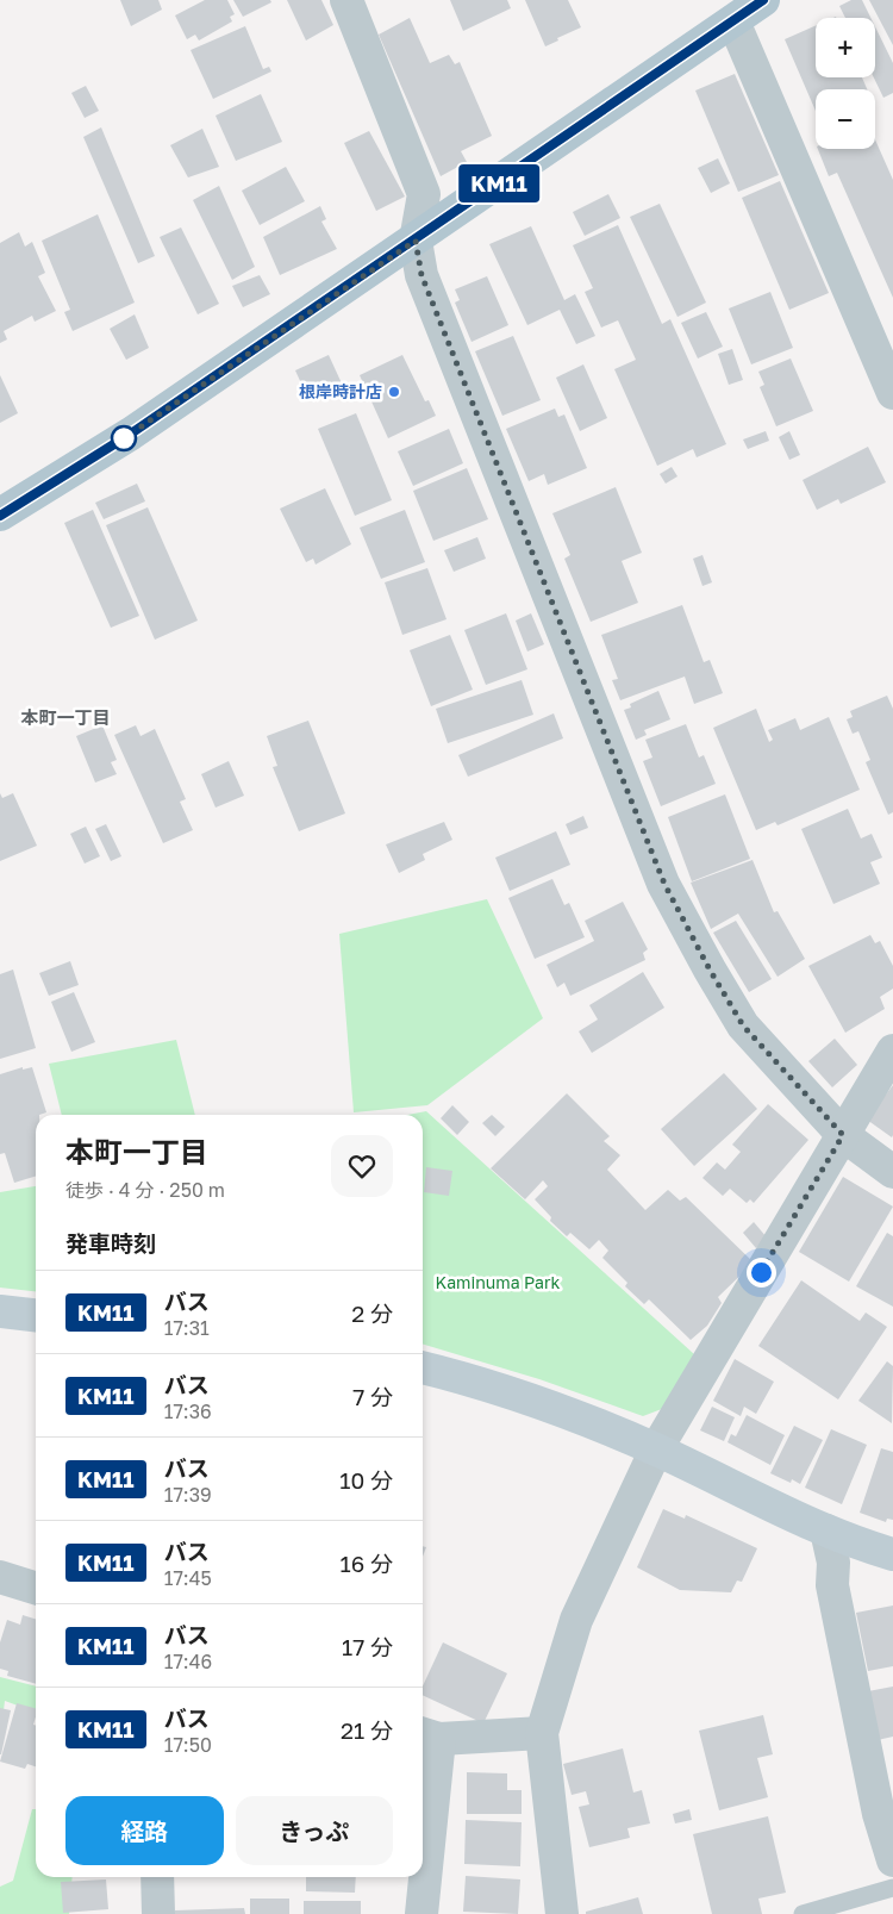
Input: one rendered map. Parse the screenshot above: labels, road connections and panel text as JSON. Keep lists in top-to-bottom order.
{
  "districts": ["本町一丁目"],
  "parks": ["Kaminuma Park"],
  "places": ["根岸時計店"],
  "lines": ["bus line KM11"],
  "page": {
    "on_map": "KM11",
    "map_buttons": ["+", "−"],
    "heading": [
      ["本町一丁目", "徒歩 · 4 分 · 250 m"],
      "発車時刻"
    ],
    "list": [
      {
        "mark": "KM11",
        "name": "バス",
        "note": "17:31",
        "value": "2 分"
      },
      {
        "mark": "KM11",
        "name": "バス",
        "note": "17:36",
        "value": "7 分"
      },
      {
        "mark": "KM11",
        "name": "バス",
        "note": "17:39",
        "value": "10 分"
      },
      {
        "mark": "KM11",
        "name": "バス",
        "note": "17:45",
        "value": "16 分"
      },
      {
        "mark": "KM11",
        "name": "バス",
        "note": "17:46",
        "value": "17 分"
      },
      {
        "mark": "KM11",
        "name": "バス",
        "note": "17:50",
        "value": "21 分"
      }
    ],
    "buttons": ["経路", "きっぷ"]
  }
}
